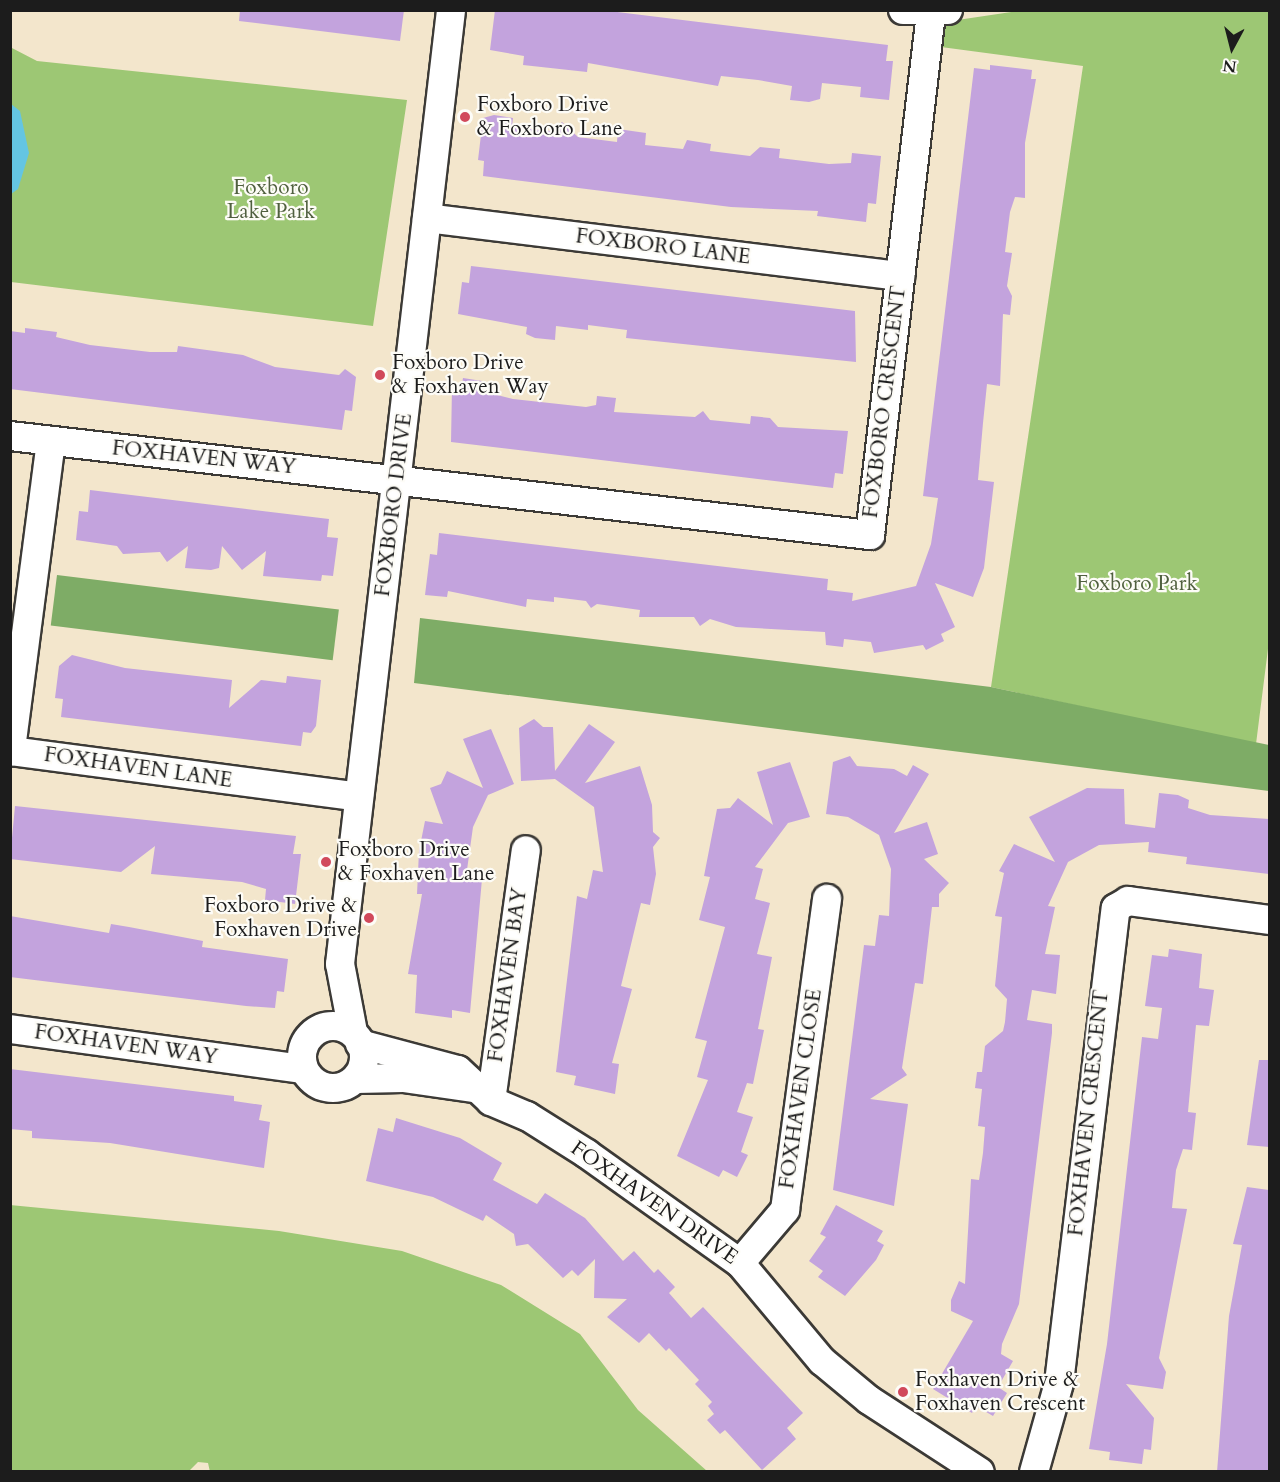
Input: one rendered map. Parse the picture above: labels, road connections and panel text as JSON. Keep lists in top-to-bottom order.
{
  "streets": {
    "street": [
      "FOXBORO LANE",
      "FOXBORO CRESCENT",
      "FOXHAVEN WAY",
      "FOXBORO DRIVE",
      "FOXHAVEN LANE",
      "FOXHAVEN BAY",
      "FOXHAVEN CLOSE",
      "FOXHAVEN CRESCENT",
      "FOXHAVEN DRIVE"
    ]
  },
  "crossings": [
    ["FOXBORO LANE", "FOXBORO CRESCENT"],
    ["FOXBORO LANE", "FOXBORO DRIVE"],
    ["FOXBORO CRESCENT", "FOXHAVEN WAY"],
    ["FOXBORO CRESCENT", "FOXBORO DRIVE"],
    ["FOXHAVEN WAY", "FOXBORO DRIVE"],
    ["FOXHAVEN WAY", "FOXHAVEN LANE"],
    ["FOXHAVEN WAY", "FOXHAVEN DRIVE"],
    ["FOXBORO DRIVE", "FOXHAVEN LANE"],
    ["FOXBORO DRIVE", "FOXHAVEN DRIVE"],
    ["FOXHAVEN BAY", "FOXHAVEN DRIVE"],
    ["FOXHAVEN CLOSE", "FOXHAVEN DRIVE"]
  ],
  "parks": ["Foxboro Lake Park", "Foxboro Park"],
  "places": [
    "Foxboro Drive & Foxboro Lane",
    "Foxboro Drive & Foxhaven Way",
    "Foxboro Drive & Foxhaven Lane",
    "Foxboro Drive & Foxhaven Drive",
    "Foxhaven Drive & Foxhaven Crescent"
  ],
  "north": "bottom"
}
